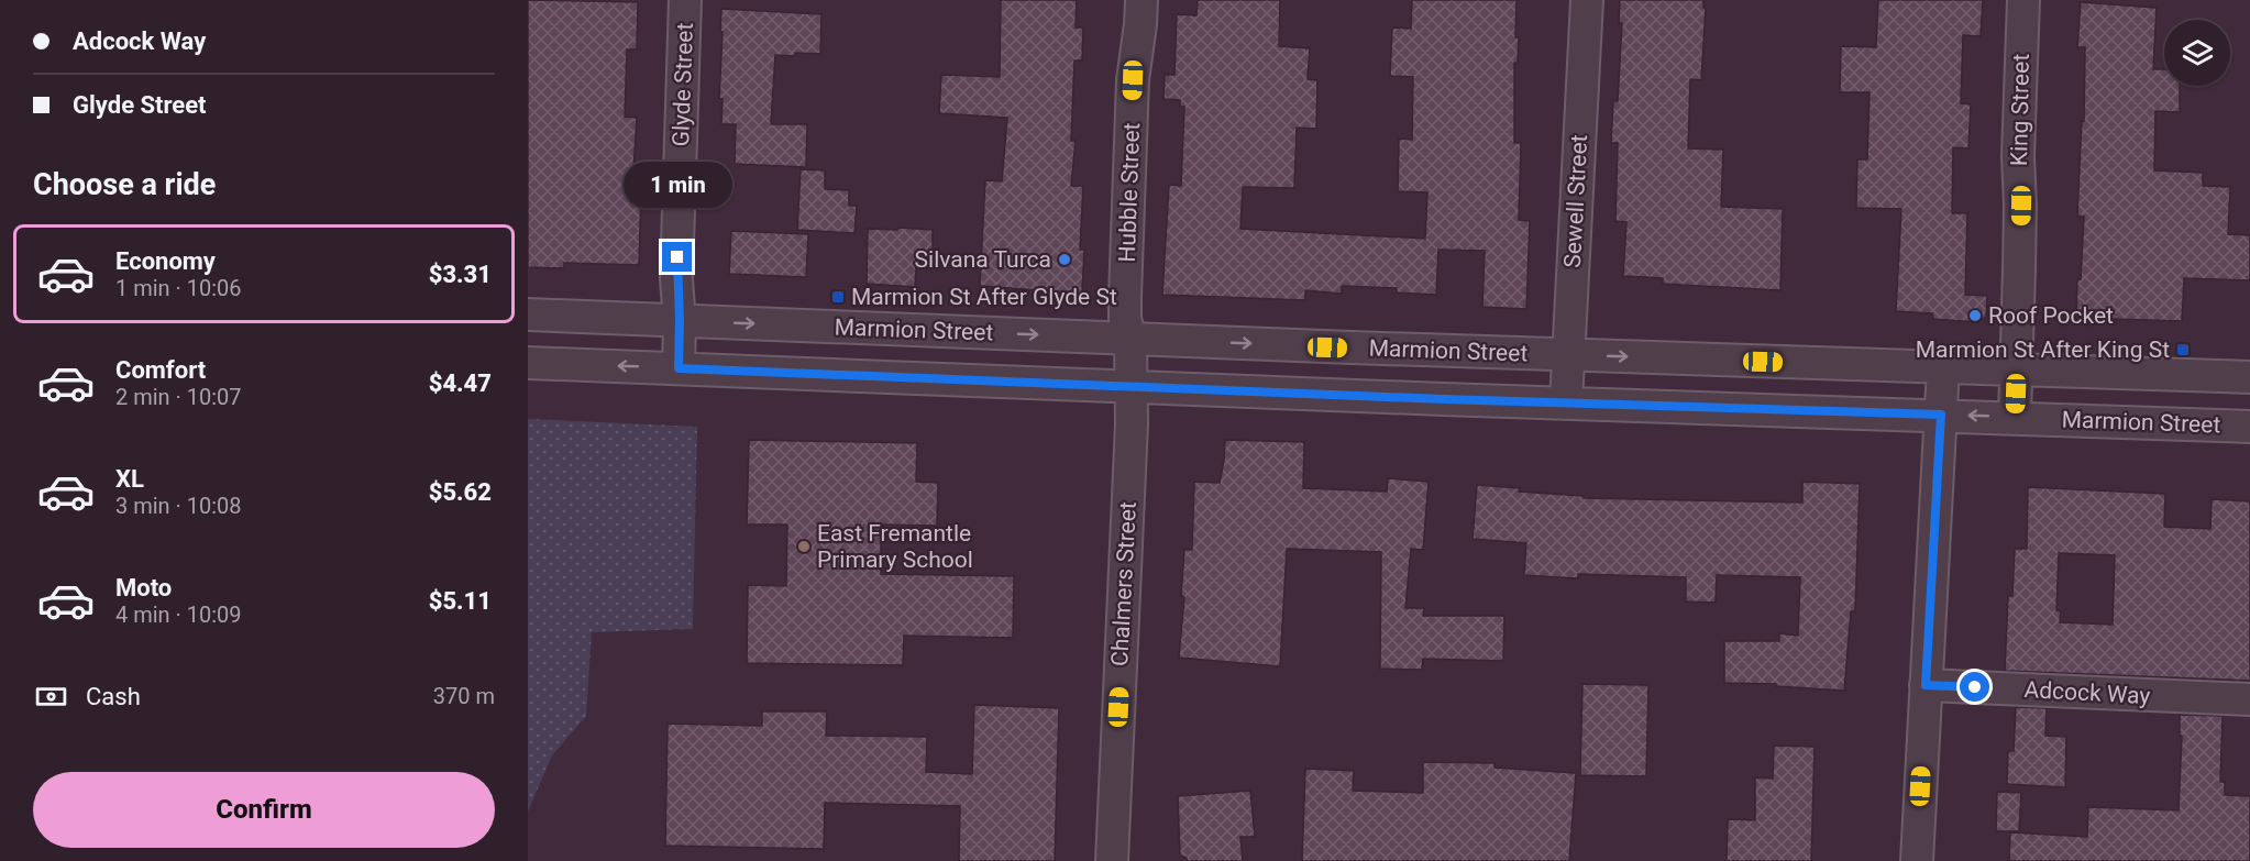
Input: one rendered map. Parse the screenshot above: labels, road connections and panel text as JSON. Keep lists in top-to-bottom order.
{
  "streets": {
    "street": [
      "Glyde Street",
      "King Street",
      "Hubble Street",
      "Sewell Street",
      "Marmion Street",
      "Chalmers Street",
      "Adcock Way"
    ]
  },
  "crossings": [
    ["Glyde Street", "Marmion Street"],
    ["King Street", "Marmion Street"],
    ["Hubble Street", "Marmion Street"],
    ["Hubble Street", "Chalmers Street"],
    ["Sewell Street", "Marmion Street"],
    ["Marmion Street", "Chalmers Street"]
  ],
  "places": {
    "other": ["Silvana Turca", "Roof Pocket", "East Fremantle Primary School"],
    "transit": ["Marmion St After Glyde St", "Marmion St After King St"]
  },
  "page": {
    "banner": ["Adcock Way", "Glyde Street"],
    "heading": "Choose a ride",
    "bubble": "1 min",
    "list": [
      {
        "name": "Economy",
        "note": "1 min · 10:06",
        "value": "$3.31"
      },
      {
        "name": "Comfort",
        "note": "2 min · 10:07",
        "value": "$4.47"
      },
      {
        "name": "XL",
        "note": "3 min · 10:08",
        "value": "$5.62"
      },
      {
        "name": "Moto",
        "note": "4 min · 10:09",
        "value": "$5.11"
      }
    ],
    "pay": ["Cash", "370 m"],
    "buttons": "Confirm"
  }
}
